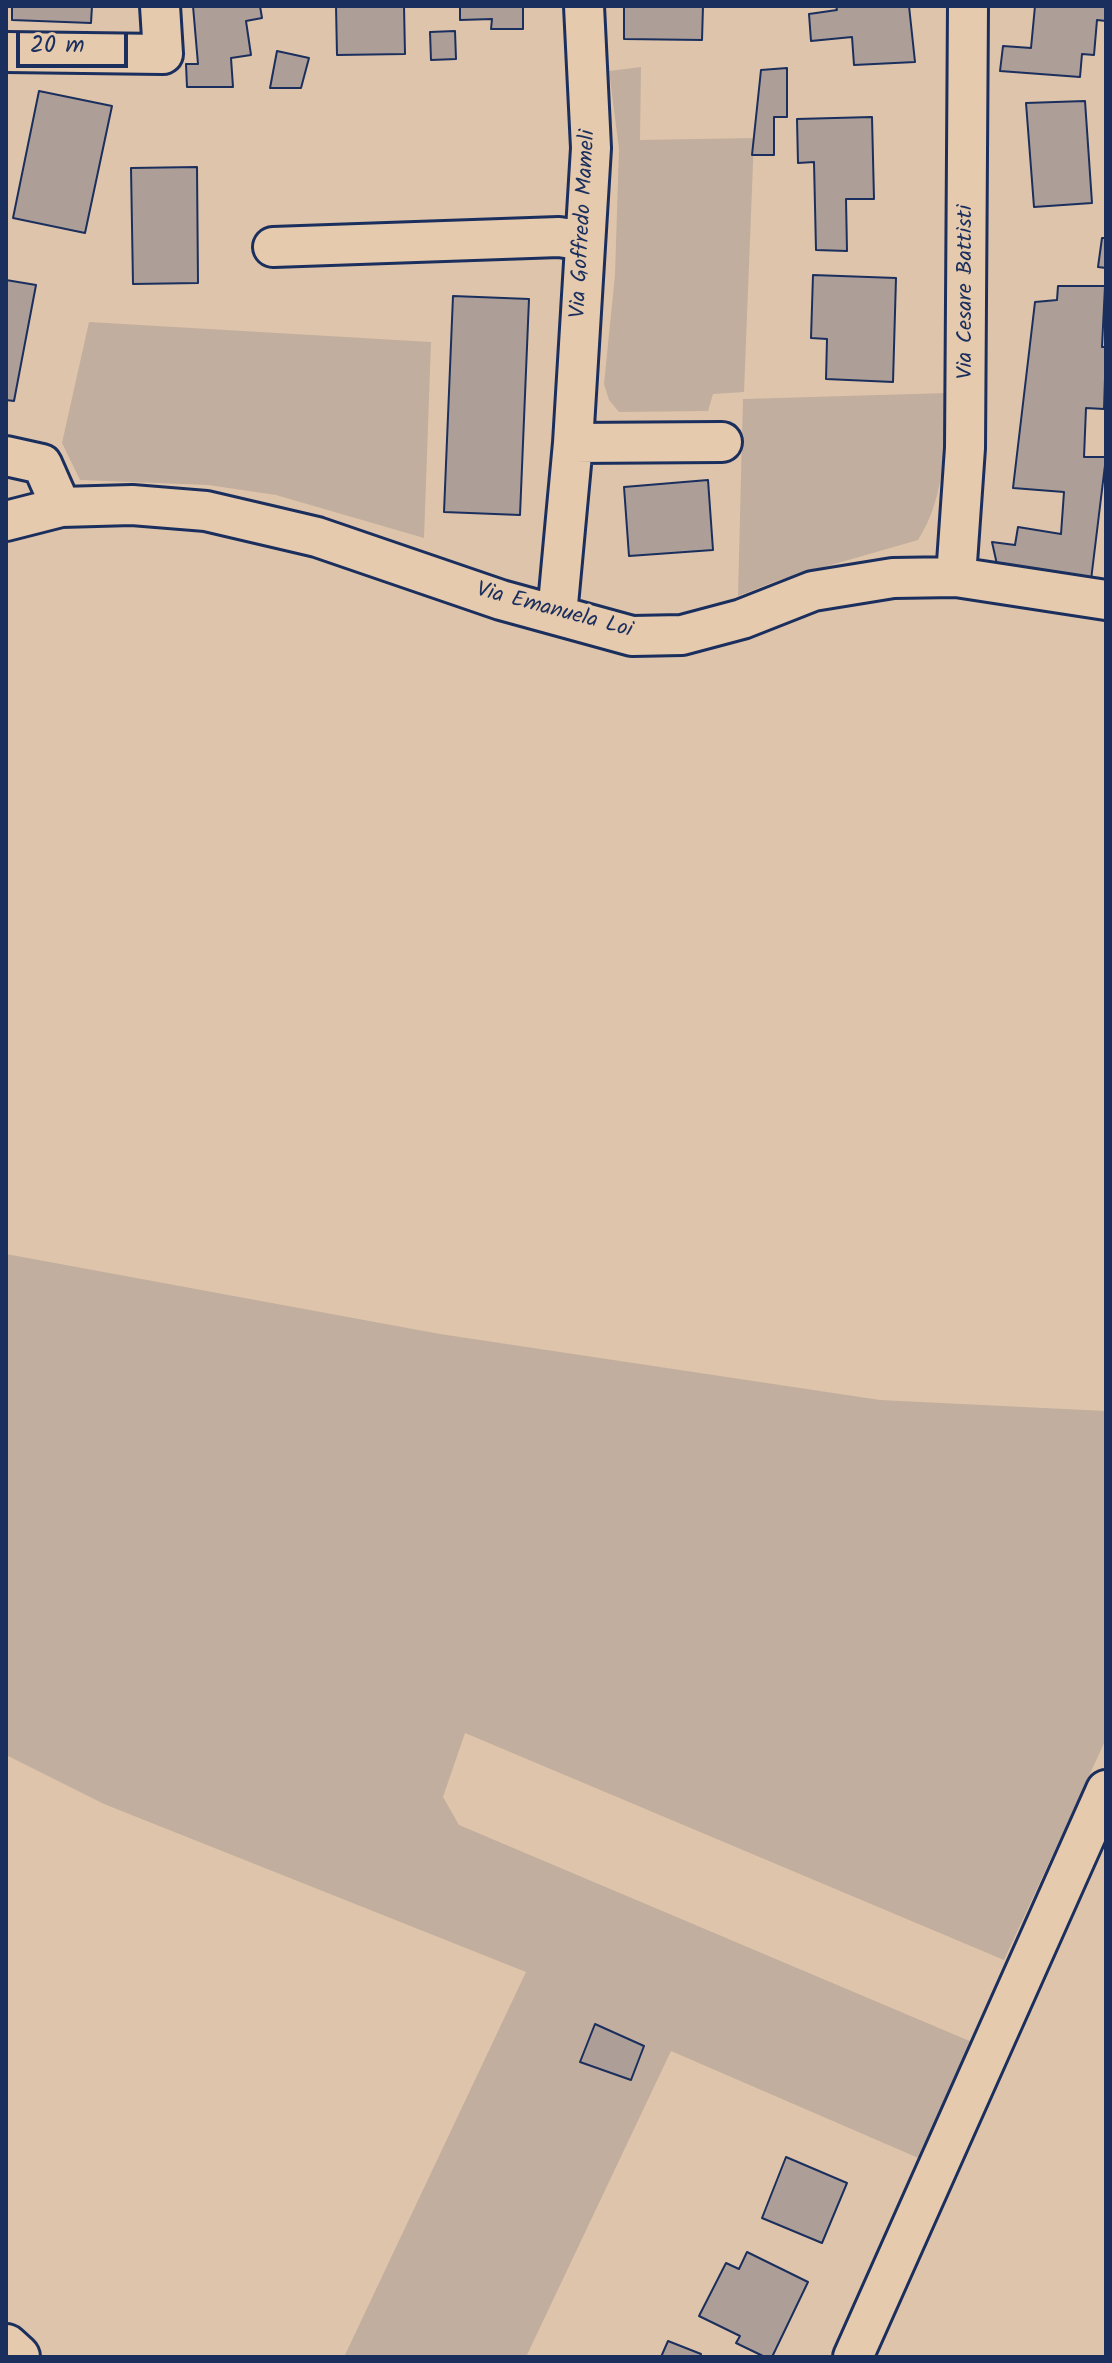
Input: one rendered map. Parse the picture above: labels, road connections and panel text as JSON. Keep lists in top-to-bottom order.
{
  "streets": {
    "street": ["Via Goffredo Mameli", "Via Cesare Battisti", "Via Emanuela Loi"]
  },
  "crossings": [
    ["Via Goffredo Mameli", "Via Emanuela Loi"],
    ["Via Cesare Battisti", "Via Emanuela Loi"]
  ],
  "scale_bar": "20 m"
}
